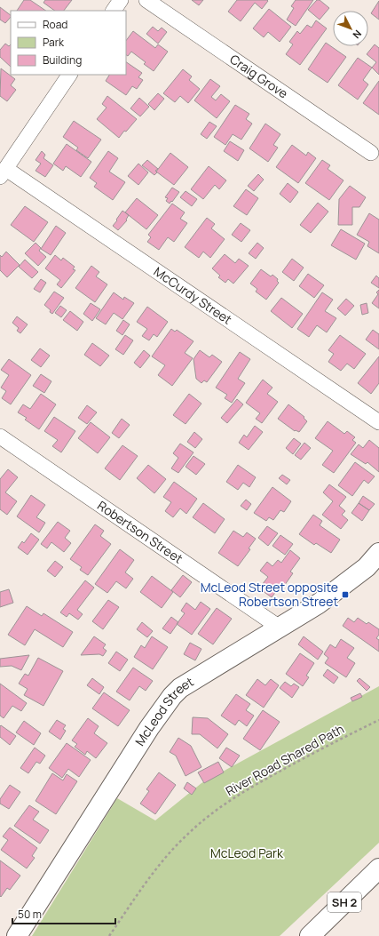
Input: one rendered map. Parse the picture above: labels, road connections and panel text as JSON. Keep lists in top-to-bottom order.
{
  "streets": {
    "main road": ["McLeod Street", "SH 2"],
    "street": ["Craig Grove", "McCurdy Street", "Robertson Street"],
    "path": ["River Road Shared Path"]
  },
  "crossings": [
    ["Robertson Street", "McLeod Street"]
  ],
  "parks": ["McLeod Park"],
  "places": {
    "transit": ["McLeod Street opposite Robertson Street"]
  },
  "legend": ["Road", "Park", "Building"],
  "scale_bar": "50 m",
  "north": "bottom right"
}
